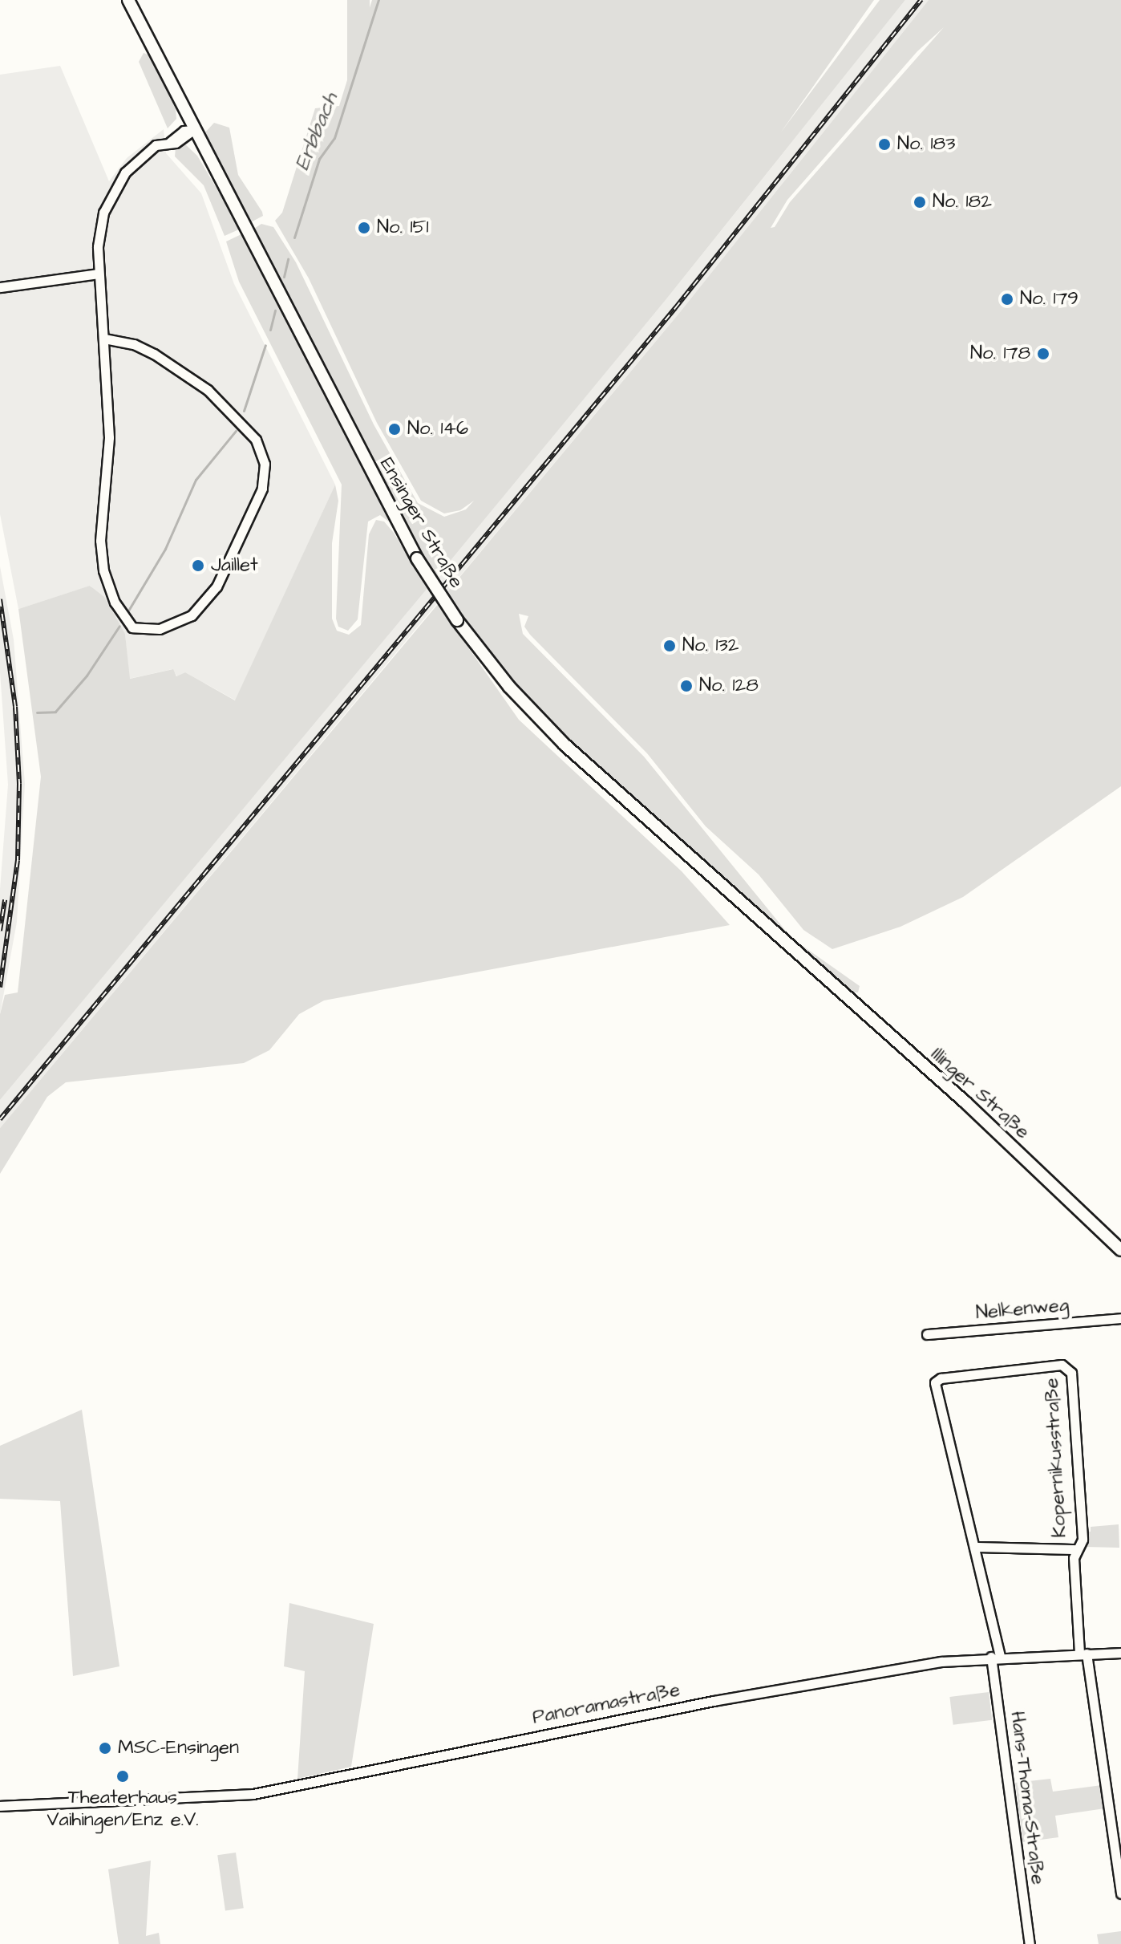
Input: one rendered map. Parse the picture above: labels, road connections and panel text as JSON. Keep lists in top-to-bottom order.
{
  "streets": {
    "street": [
      "Ensinger Straße",
      "Illinger Straße",
      "Nelkenweg",
      "Kopernikusstraße",
      "Panoramastraße",
      "Hans-Thoma-Straße"
    ]
  },
  "crossings": [
    ["Ensinger Straße", "Illinger Straße"],
    ["Kopernikusstraße", "Panoramastraße"],
    ["Kopernikusstraße", "Hans-Thoma-Straße"],
    ["Panoramastraße", "Hans-Thoma-Straße"]
  ],
  "water": ["Erbbach"],
  "places": [
    "No. 183",
    "No. 182",
    "No. 151",
    "No. 179",
    "No. 178",
    "No. 146",
    "Jaillet",
    "No. 132",
    "No. 128",
    "MSC-Ensingen",
    "Theaterhaus Vaihingen/Enz e.V."
  ]
}
